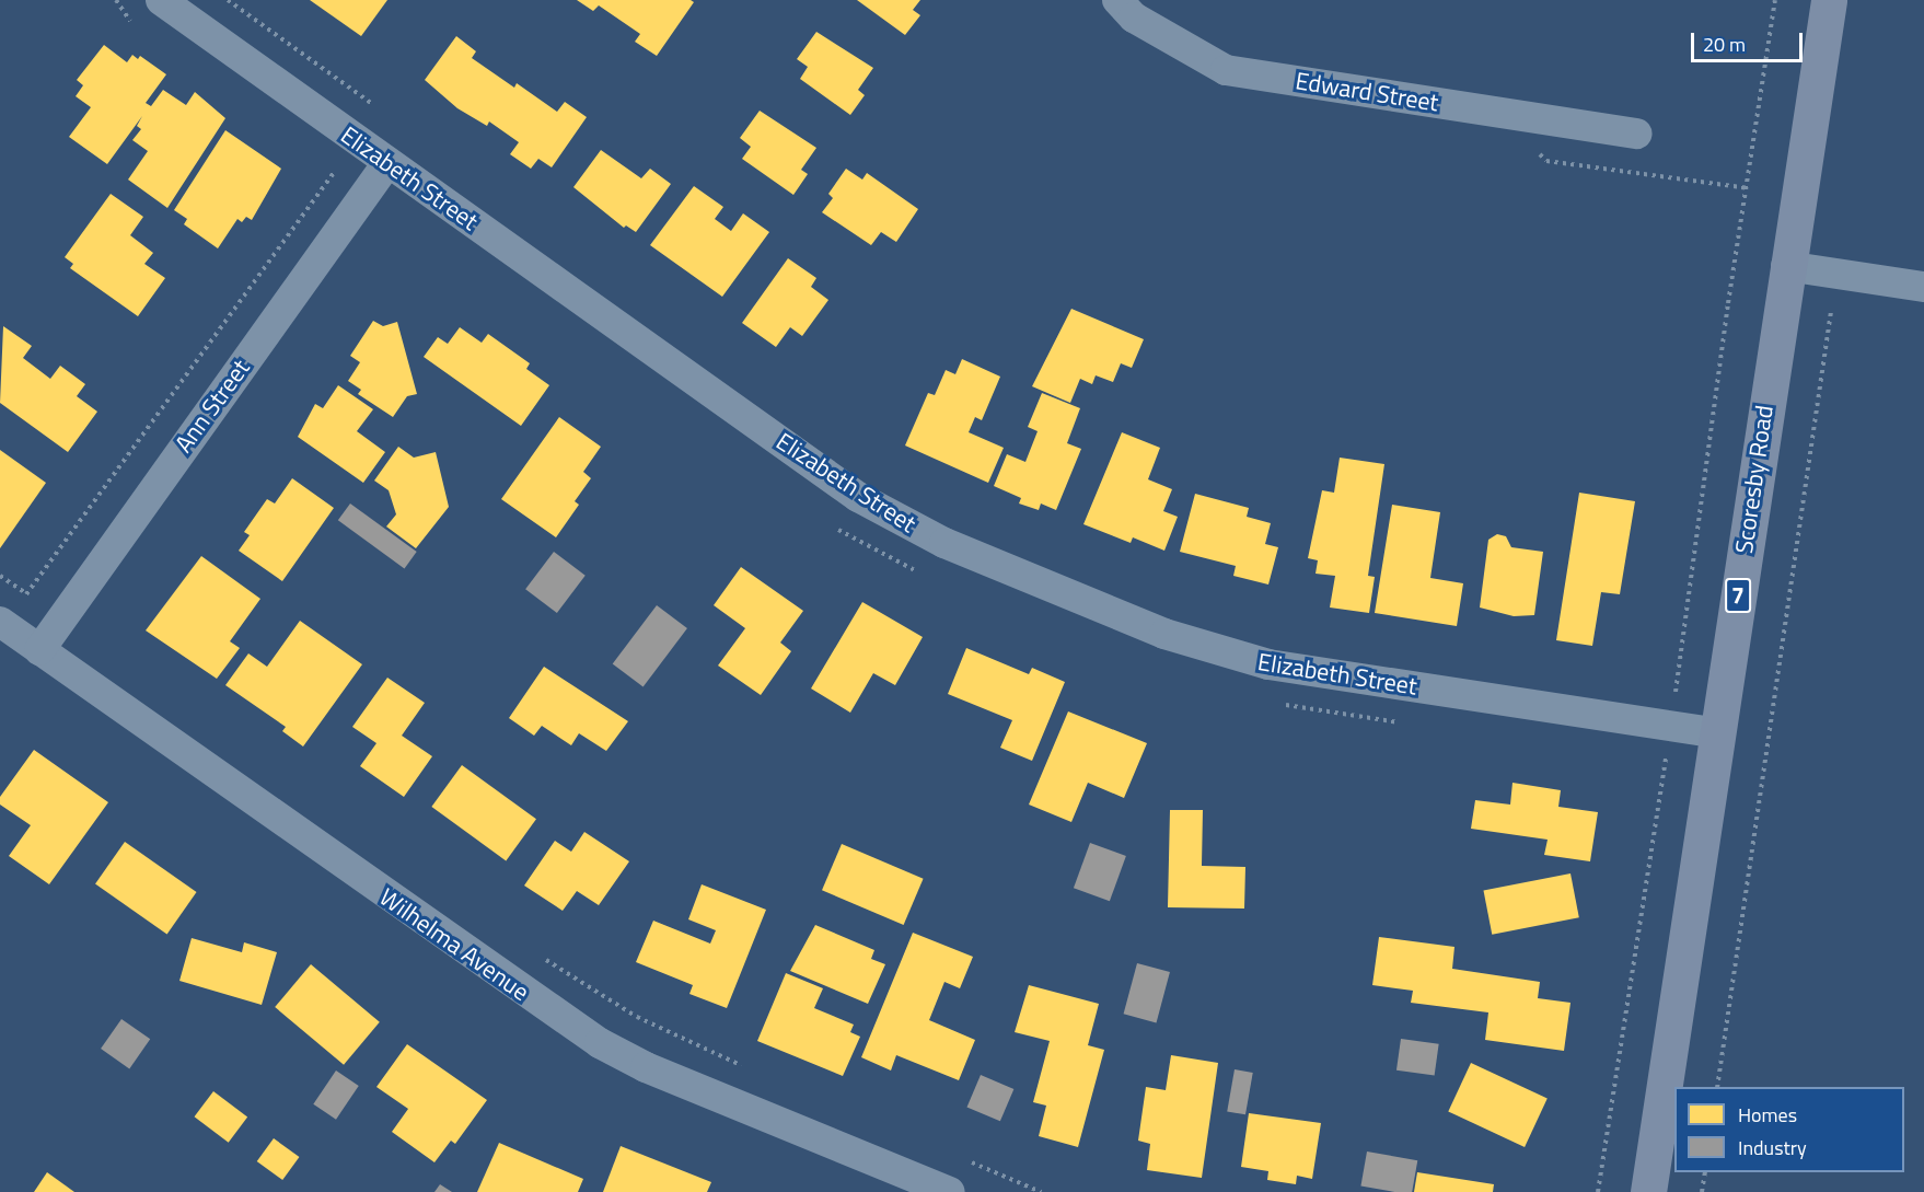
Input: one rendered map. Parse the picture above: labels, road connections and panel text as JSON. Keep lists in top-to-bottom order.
{
  "streets": {
    "main road": ["Scoresby Road", "7"],
    "street": [
      "Edward Street",
      "Elizabeth Street",
      "Ann Street",
      "Wilhelma Avenue"
    ]
  },
  "crossings": [
    ["Elizabeth Street", "Ann Street"],
    ["Elizabeth Street", "Scoresby Road"],
    ["Ann Street", "Wilhelma Avenue"]
  ],
  "legend": ["Homes", "Industry"],
  "scale_bar": "20 m"
}
